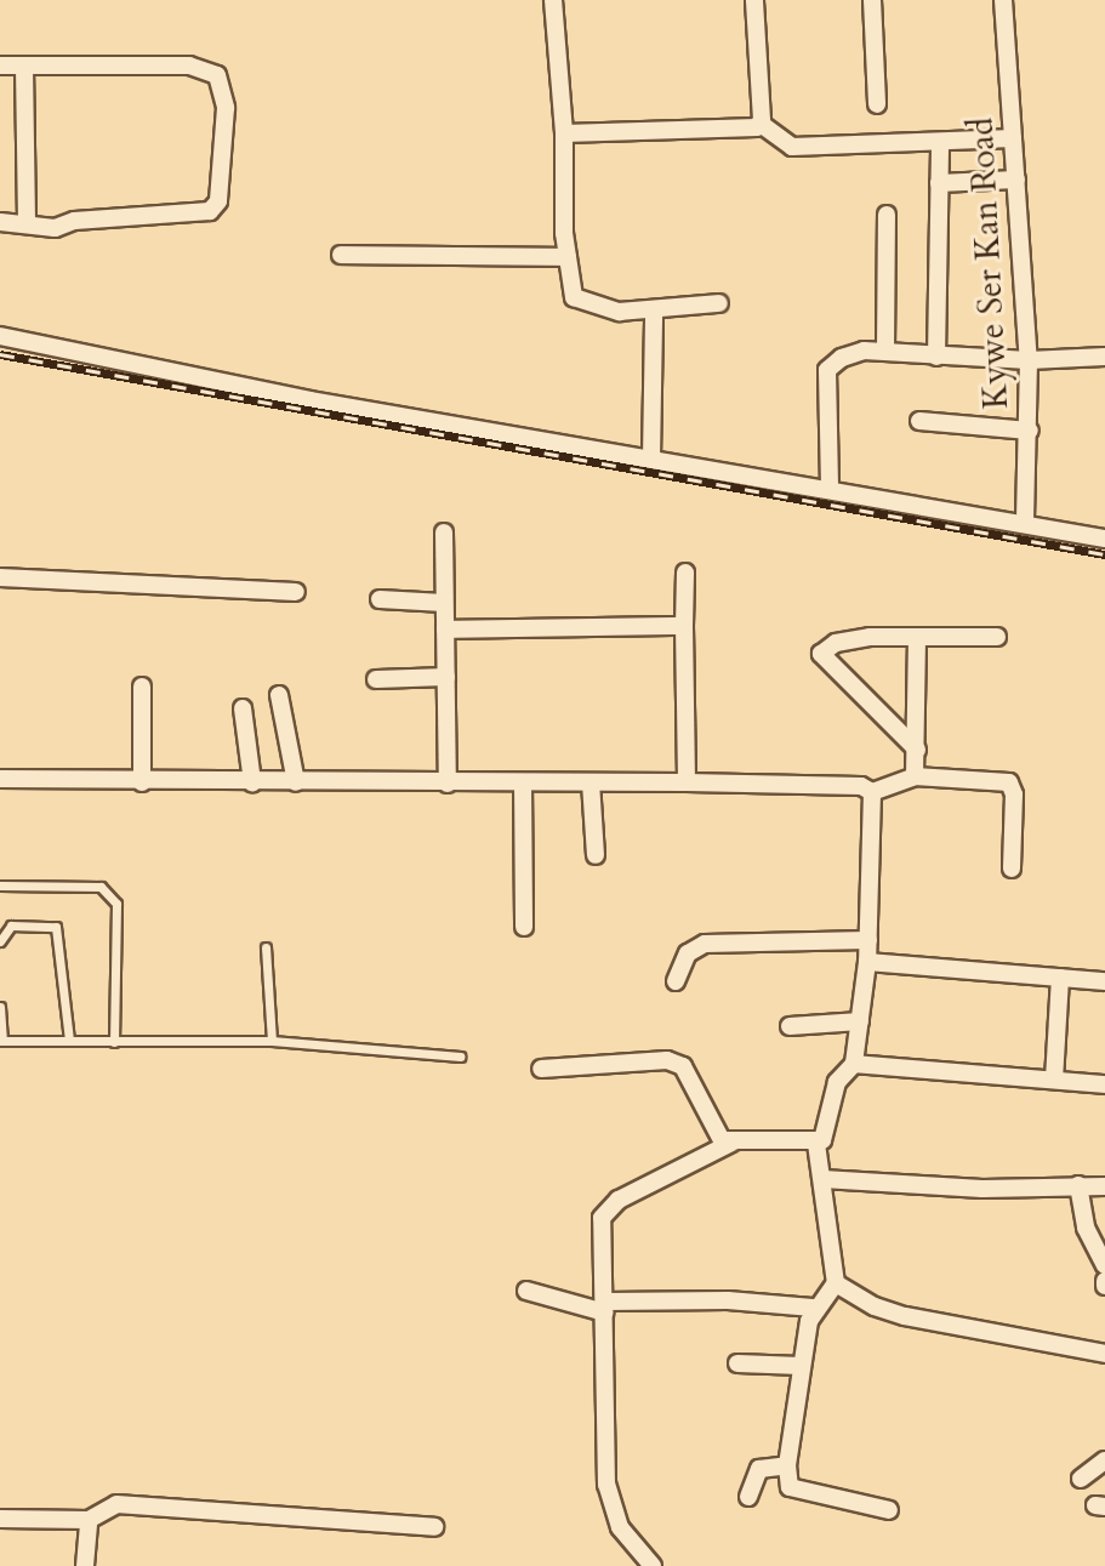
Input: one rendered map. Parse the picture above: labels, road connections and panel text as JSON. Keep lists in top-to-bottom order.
{
  "streets": {
    "street": ["Kywe Ser Kan Road"]
  }
}
